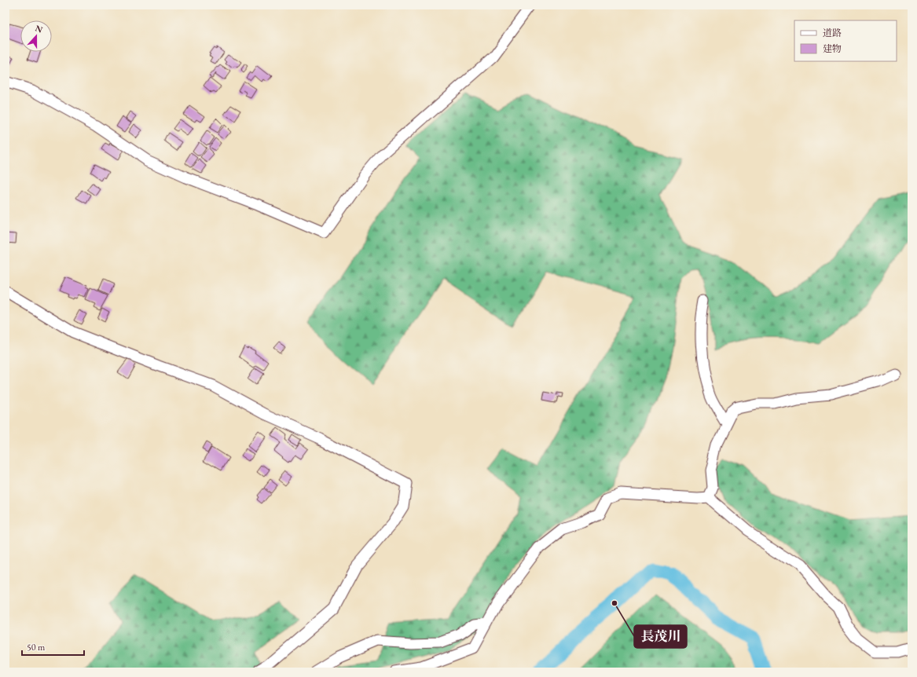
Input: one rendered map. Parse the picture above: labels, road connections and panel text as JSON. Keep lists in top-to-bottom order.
{
  "places": ["長茂川"],
  "legend": ["道路", "建物"],
  "scale_bar": "50 m",
  "north": "top"
}
